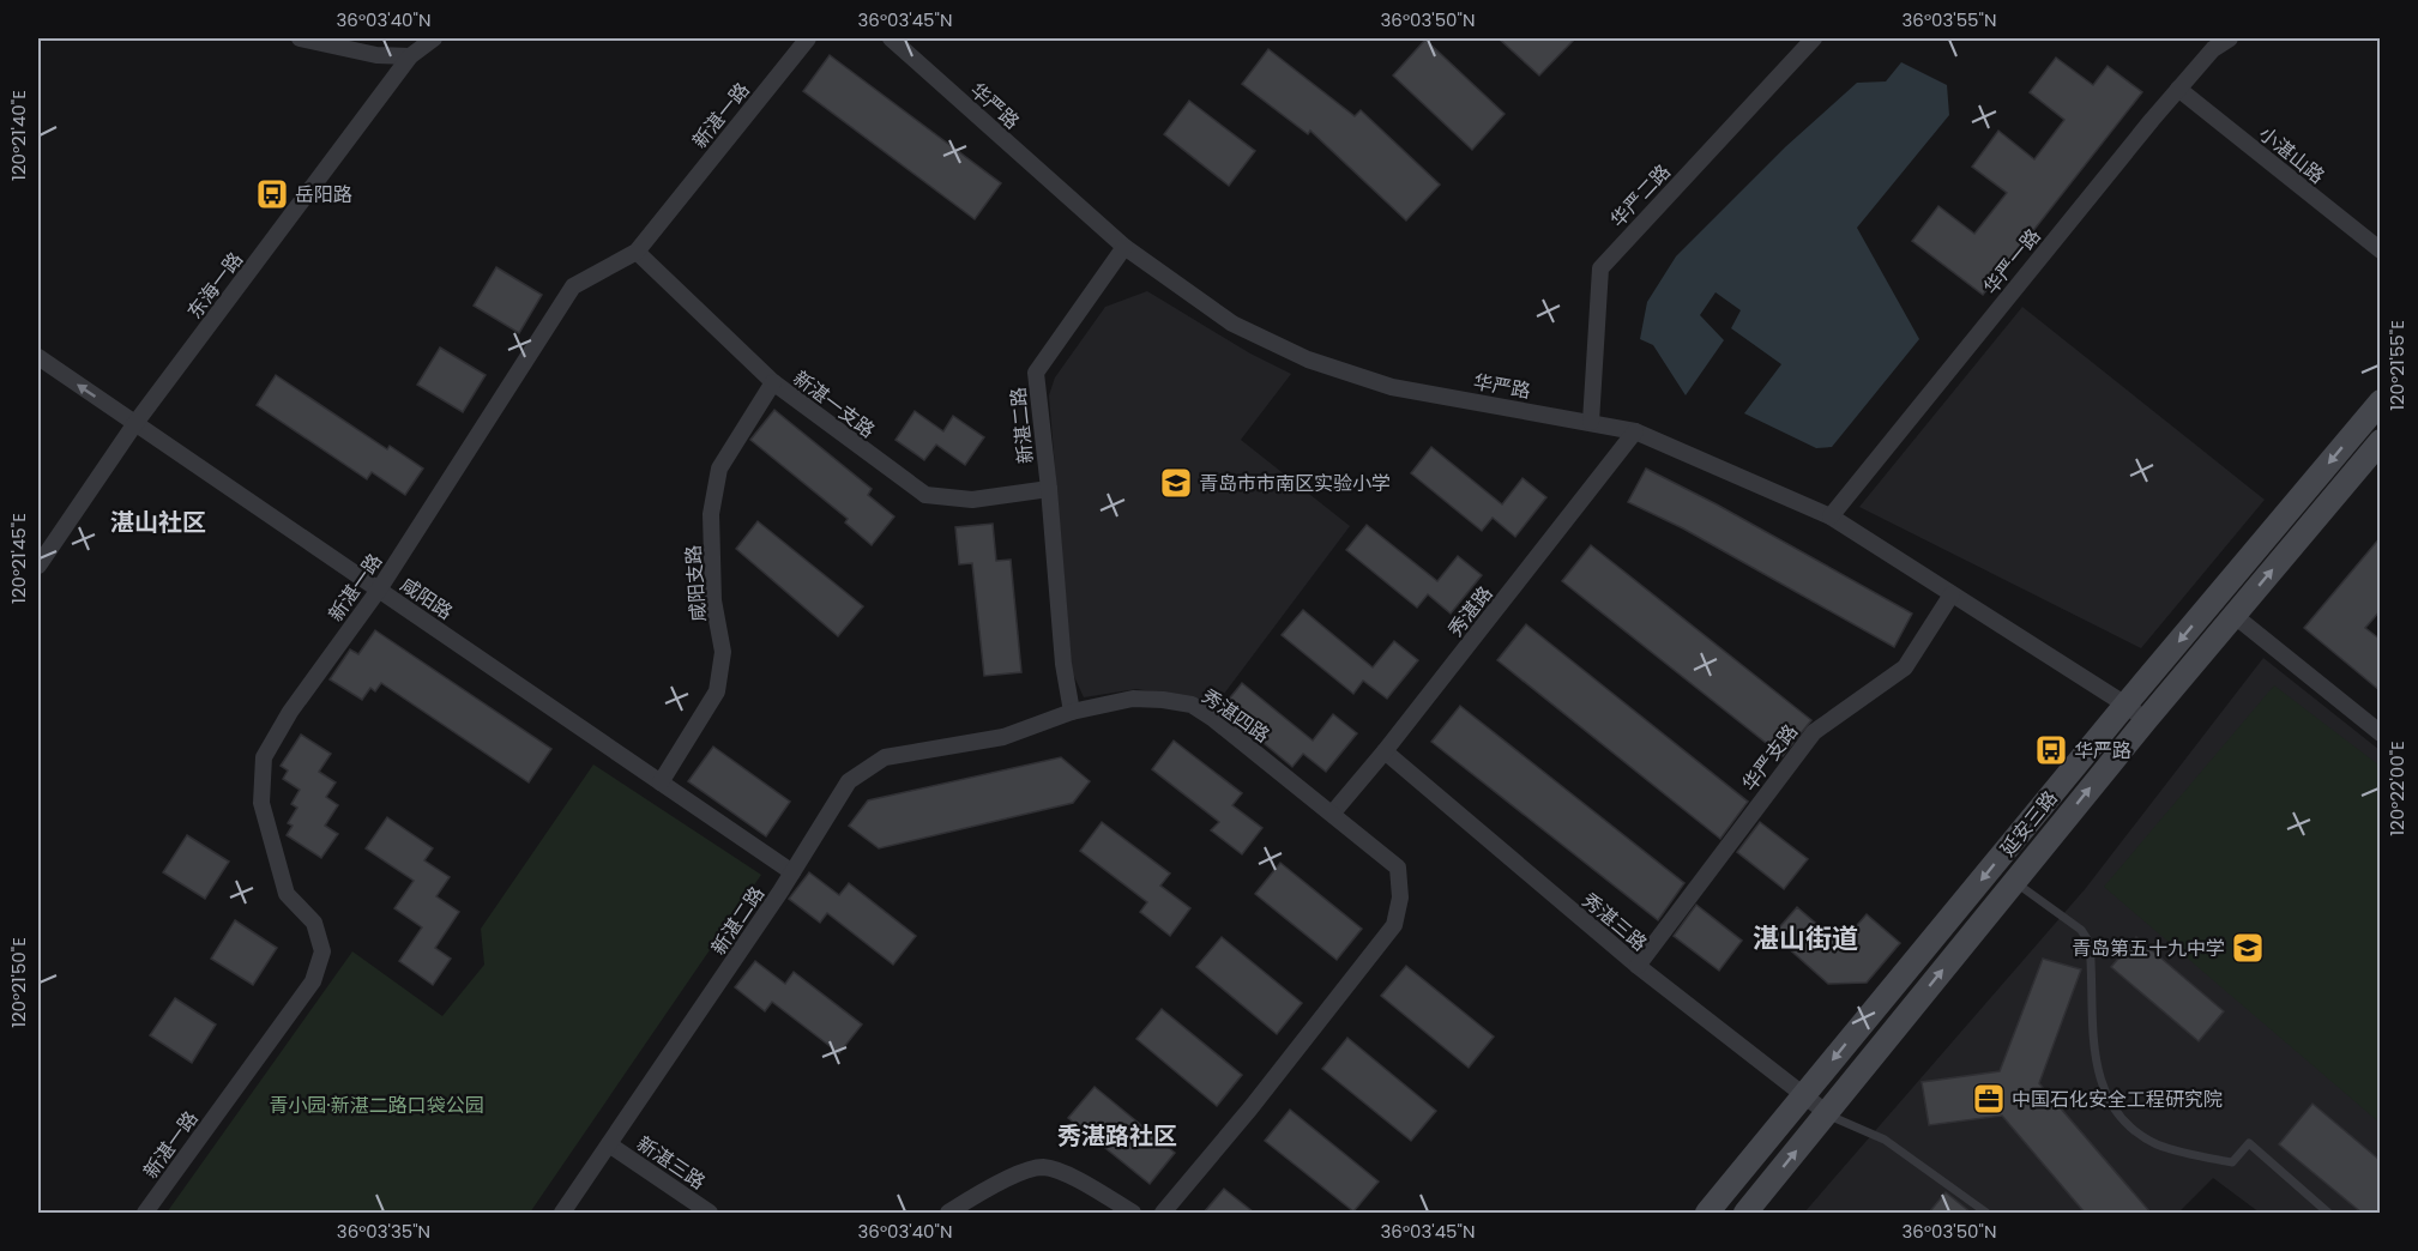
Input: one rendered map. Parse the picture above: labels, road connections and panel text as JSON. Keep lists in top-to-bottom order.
{
  "streets": {
    "main road": ["延安三路"],
    "street": [
      "华严路",
      "新湛一路",
      "小湛山路",
      "华严二路",
      "华严一路",
      "东海一路",
      "新湛一支路",
      "新湛二路",
      "咸阳支路",
      "咸阳路",
      "秀湛路",
      "秀湛四路",
      "华严支路",
      "秀湛三路",
      "新湛三路"
    ]
  },
  "crossings": [
    ["华严路", "华严二路"],
    ["华严路", "华严一路"],
    ["华严路", "新湛二路"],
    ["华严路", "秀湛路"],
    ["华严路", "华严支路"],
    ["华严路", "延安三路"],
    ["新湛一路", "新湛一支路"],
    ["新湛一路", "咸阳路"],
    ["小湛山路", "华严一路"],
    ["东海一路", "咸阳路"],
    ["新湛一支路", "新湛二路"],
    ["新湛一支路", "咸阳支路"],
    ["新湛二路", "咸阳路"],
    ["新湛二路", "秀湛四路"],
    ["新湛二路", "新湛三路"],
    ["咸阳支路", "咸阳路"],
    ["秀湛路", "秀湛四路"],
    ["秀湛路", "秀湛三路"],
    ["华严支路", "秀湛三路"],
    ["延安三路", "秀湛三路"]
  ],
  "districts": ["湛山社区", "湛山街道", "秀湛路社区"],
  "parks": ["青小园·新湛二路口袋公园"],
  "places": {
    "bus stop": ["岳阳路", "华严路"],
    "school or university": ["青岛市市南区实验小学", "青岛第五十九中学"],
    "office": ["中国石化安全工程研究院"]
  },
  "coordinates": [
    "36°03'40\"N",
    "36°03'45\"N",
    "36°03'50\"N",
    "36°03'55\"N",
    "120°21'40\"E",
    "120°21'55\"E",
    "120°21'45\"E",
    "120°22'00\"E",
    "120°21'50\"E",
    "36°03'35\"N"
  ]
}
